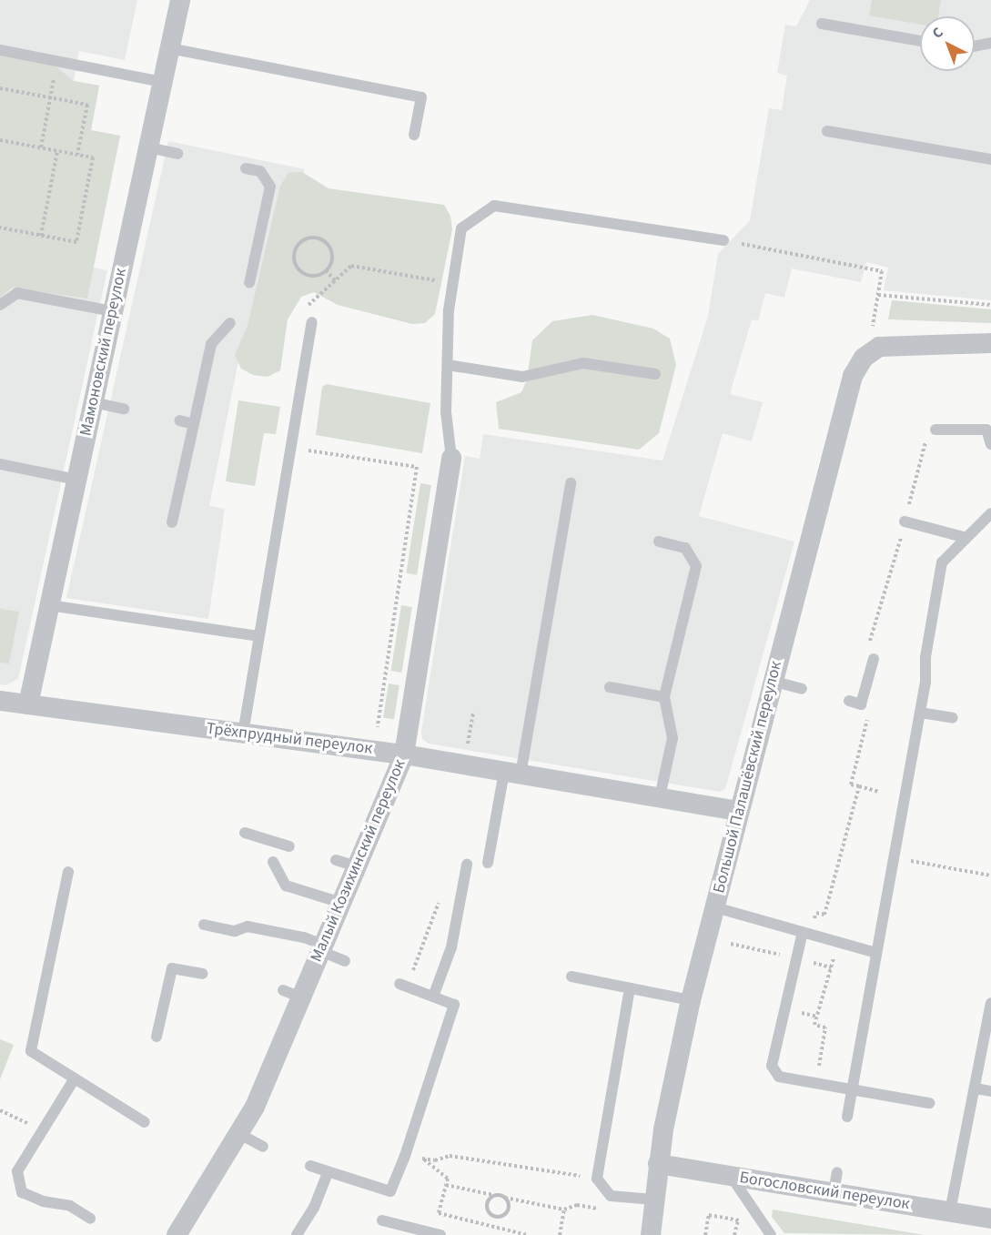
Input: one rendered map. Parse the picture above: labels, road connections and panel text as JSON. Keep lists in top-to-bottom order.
{
  "streets": {
    "street": [
      "Мамоновский переулок",
      "Трёхпрудный переулок",
      "Большой Палашёвский переулок",
      "Малый Козихинский переулок",
      "Богословский переулок"
    ]
  },
  "crossings": [
    ["Мамоновский переулок", "Трёхпрудный переулок"],
    ["Трёхпрудный переулок", "Большой Палашёвский переулок"],
    ["Трёхпрудный переулок", "Малый Козихинский переулок"],
    ["Большой Палашёвский переулок", "Богословский переулок"]
  ],
  "north": "top left"
}
